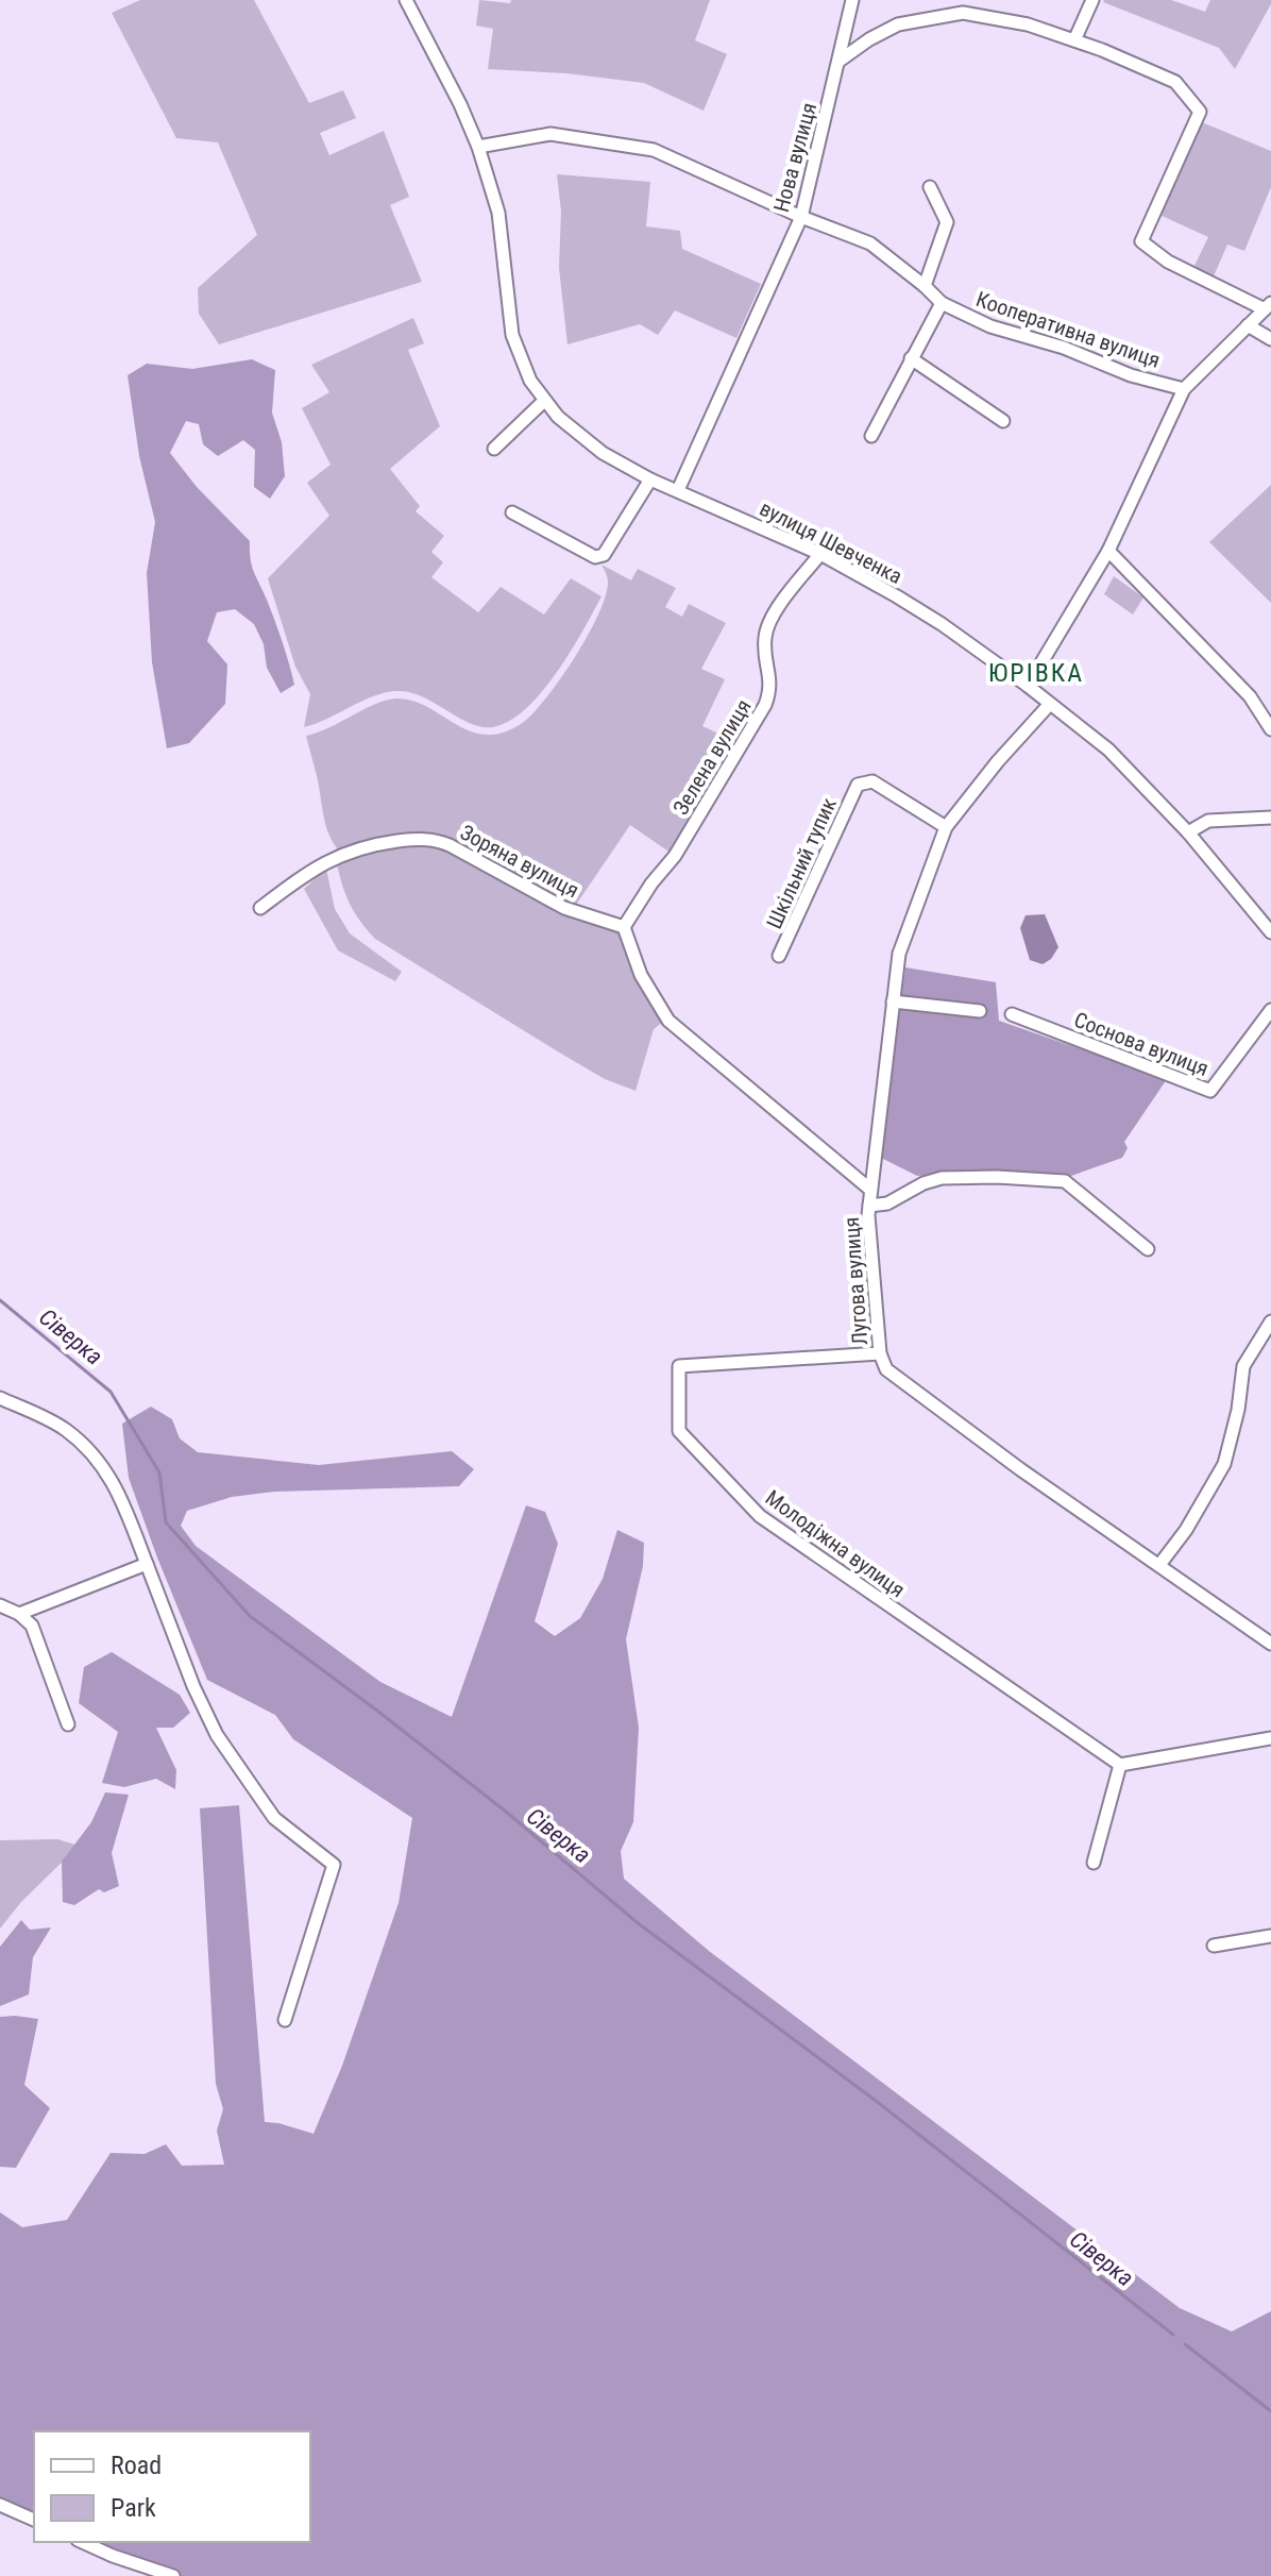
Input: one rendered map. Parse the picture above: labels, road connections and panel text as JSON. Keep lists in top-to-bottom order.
{
  "streets": {
    "street": [
      "Нова вулиця",
      "Кооперативна вулиця",
      "вулиця Шевченка",
      "Зелена вулиця",
      "Зоряна вулиця",
      "Шкільний тупик",
      "Соснова вулиця",
      "Лугова вулиця",
      "Молодіжна вулиця"
    ]
  },
  "crossings": [
    ["Нова вулиця", "Кооперативна вулиця"],
    ["Нова вулиця", "вулиця Шевченка"],
    ["вулиця Шевченка", "Зелена вулиця"],
    ["вулиця Шевченка", "Лугова вулиця"],
    ["Зелена вулиця", "Зоряна вулиця"],
    ["Шкільний тупик", "Лугова вулиця"],
    ["Лугова вулиця", "Молодіжна вулиця"]
  ],
  "districts": ["ЮРІВКА"],
  "water": ["Сіверка"],
  "legend": ["Road", "Park"]
}
